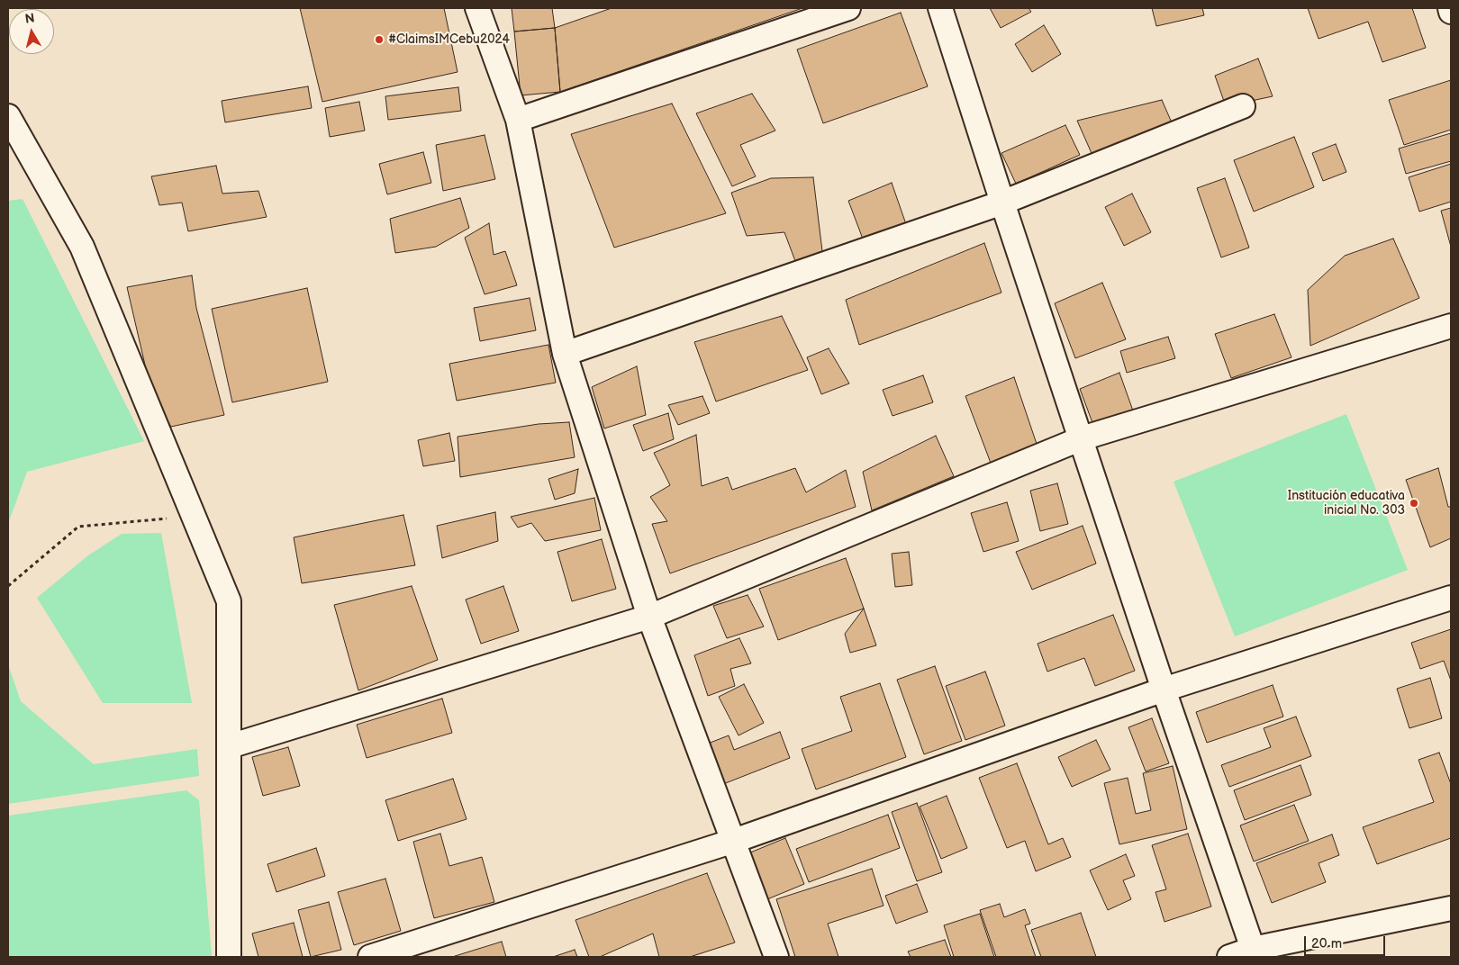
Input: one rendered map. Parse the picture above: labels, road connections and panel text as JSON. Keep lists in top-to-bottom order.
{
  "places": ["#ClaimsIMCebu2024", "Institución educativa inicial No. 303"],
  "scale_bar": "20 m",
  "north": "top"
}
